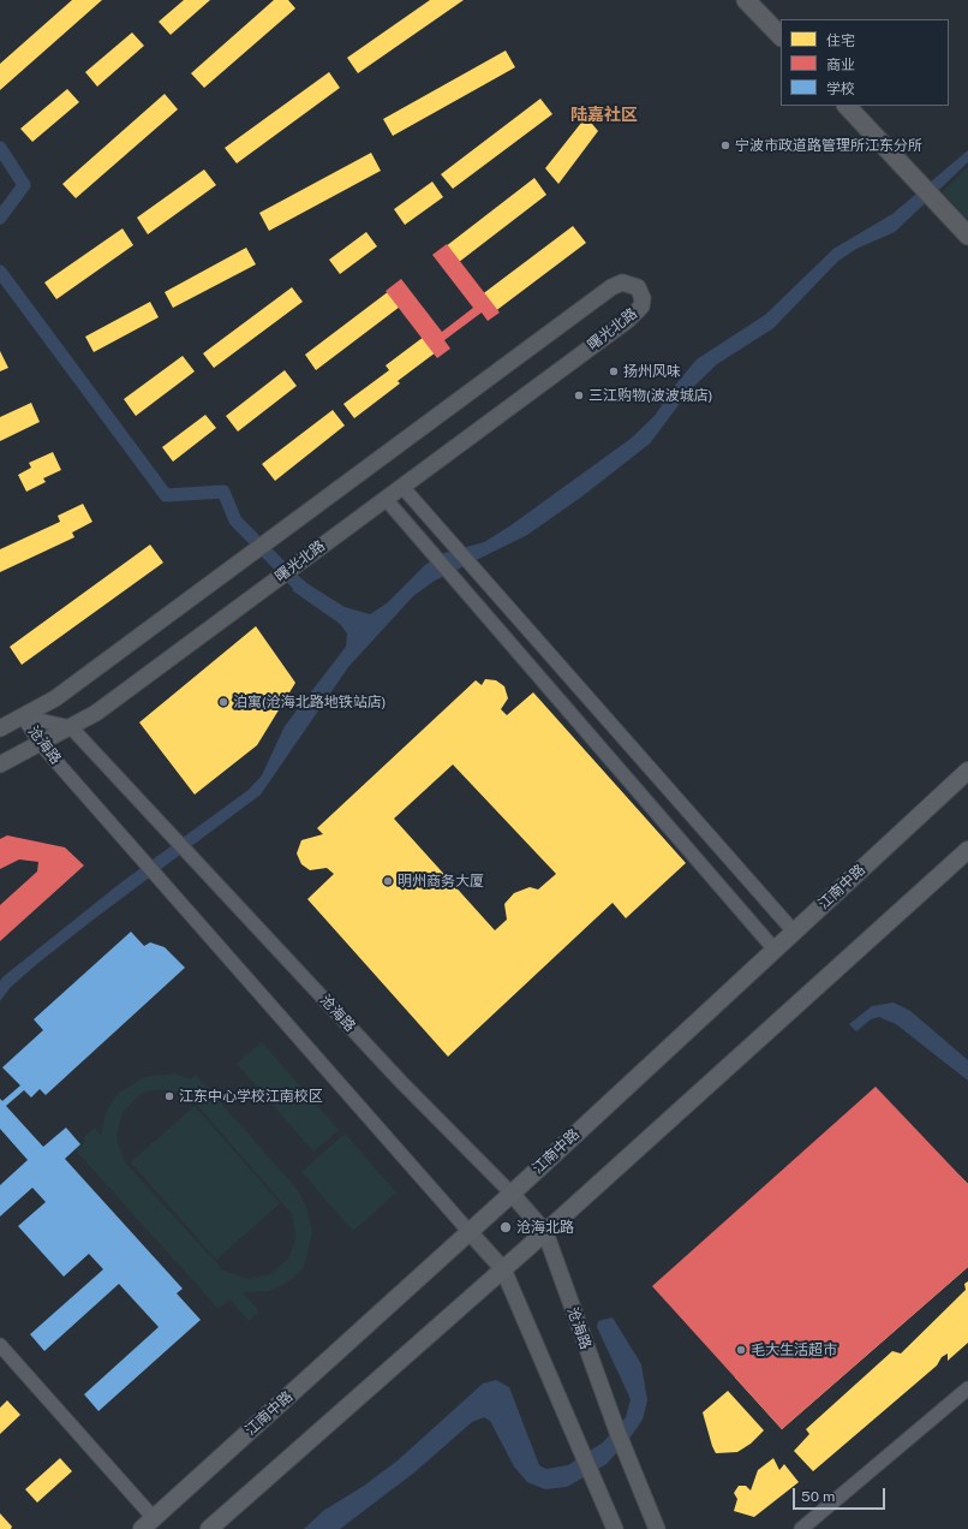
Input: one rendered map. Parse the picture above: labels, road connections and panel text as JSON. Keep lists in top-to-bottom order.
{
  "streets": {
    "main road": ["曙光北路", "沧海路", "江南中路"]
  },
  "crossings": [
    ["曙光北路", "沧海路"],
    ["沧海路", "江南中路"]
  ],
  "districts": ["陆嘉社区"],
  "places": [
    "宁波市政道路管理所江东分所",
    "扬州风味",
    "三江购物(波波城店)",
    "泊寓(沧海北路地铁站店)",
    "明州商务大厦",
    "江东中心学校江南校区",
    "沧海北路",
    "毛大生活超市"
  ],
  "legend": ["住宅", "商业", "学校"],
  "scale_bar": "50 m"
}
